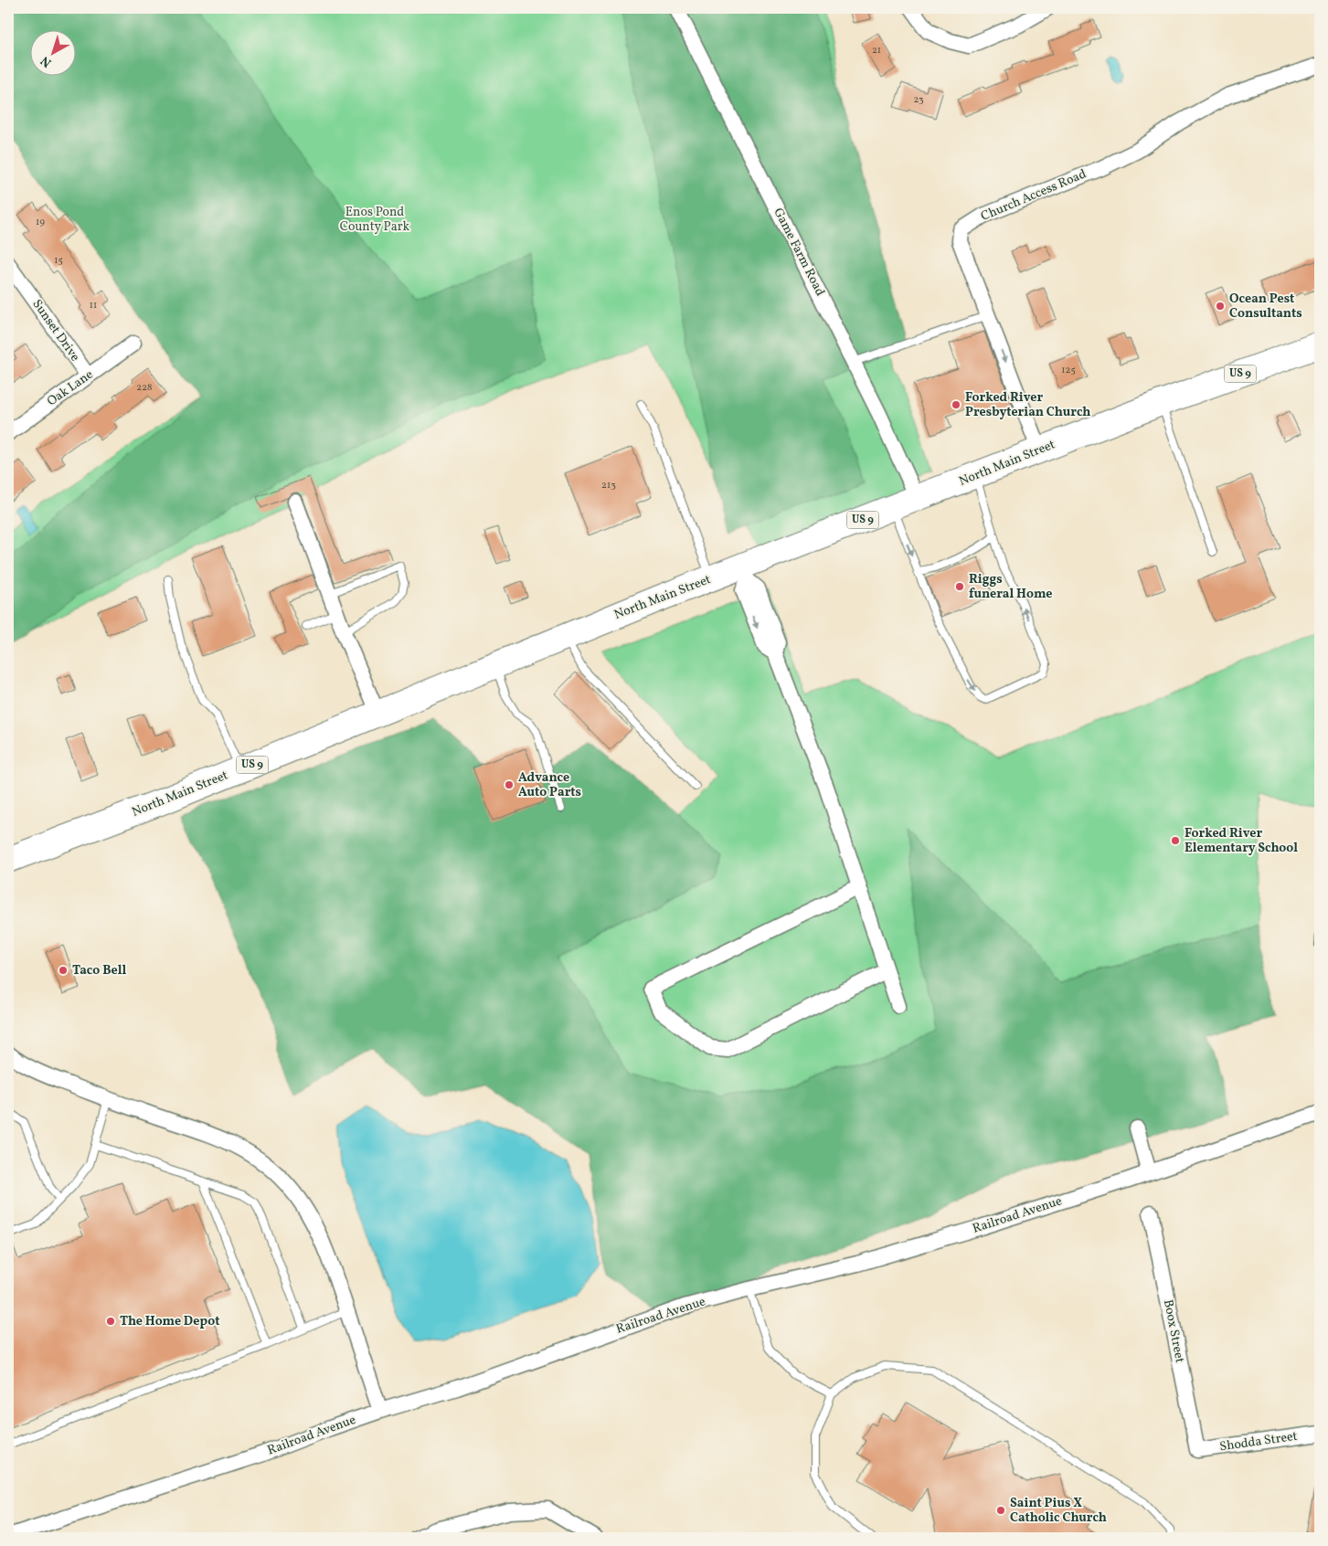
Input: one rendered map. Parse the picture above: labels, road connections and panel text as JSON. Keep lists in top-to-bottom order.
{
  "streets": {
    "highway": ["US 9", "North Main Street"],
    "street": [
      "Church Access Road",
      "Game Farm Road",
      "Sunset Drive",
      "Oak Lane",
      "Railroad Avenue",
      "Boox Street",
      "Shodda Street"
    ]
  },
  "crossings": [
    ["Church Access Road", "North Main Street"],
    ["Game Farm Road", "North Main Street"],
    ["Sunset Drive", "Oak Lane"],
    ["Boox Street", "Shodda Street"]
  ],
  "parks": ["Enos Pond County Park"],
  "places": [
    "Ocean Pest Consultants",
    "Forked River Presbyterian Church",
    "Riggs funeral Home",
    "Advance Auto Parts",
    "Forked River Elementary School",
    "Taco Bell",
    "The Home Depot",
    "Saint Pius X Catholic Church"
  ],
  "house_numbers": [
    "21",
    "23",
    "19",
    "15",
    "11",
    "125",
    "228",
    "213"
  ],
  "north": "bottom left"
}
